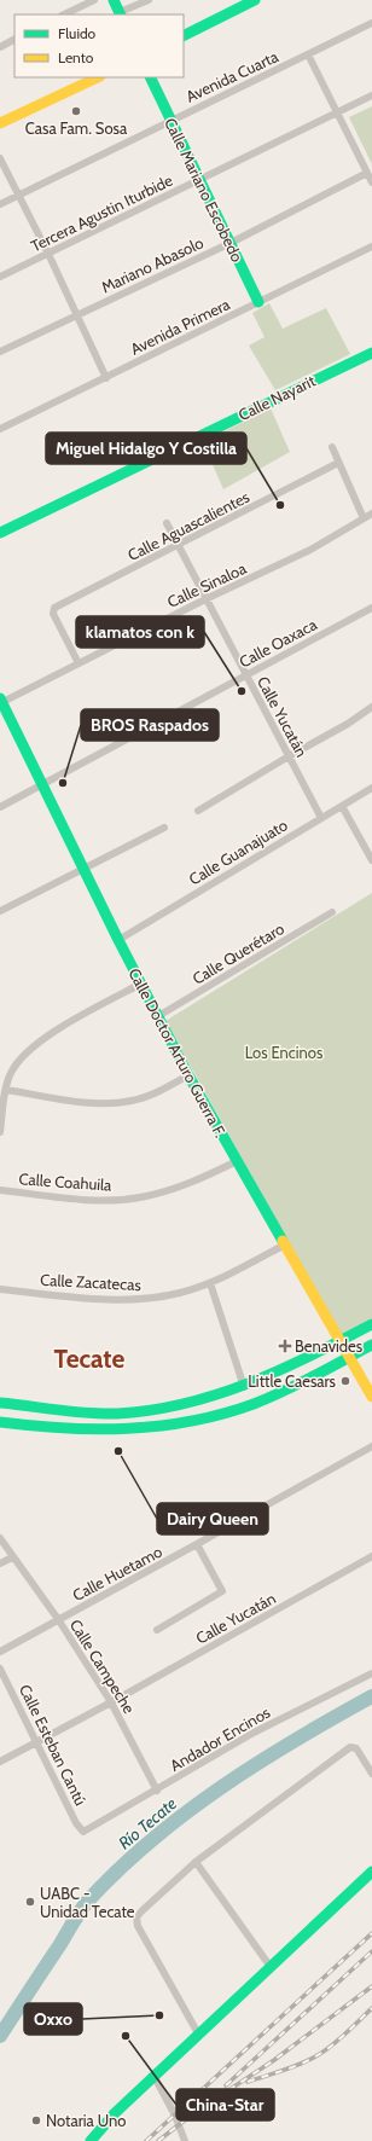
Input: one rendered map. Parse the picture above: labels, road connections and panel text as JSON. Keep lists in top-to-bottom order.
{
  "streets": {
    "street": [
      "Avenida Cuarta",
      "Calle Mariano Escobedo",
      "Tercera Agustin Iturbide",
      "Mariano Abasolo",
      "Avenida Primera",
      "Calle Nayarit",
      "Calle Aguascalientes",
      "Calle Sinaloa",
      "Calle Oaxaca",
      "Calle Yucatán",
      "Calle Guanajuato",
      "Calle Querétaro",
      "Calle Doctor Arturo Guerra F.",
      "Calle Coahuila",
      "Calle Zacatecas",
      "Calle Huetamo",
      "Calle Campeche",
      "Andador Encinos",
      "Calle Esteban Cantú"
    ]
  },
  "crossings": [
    ["Avenida Cuarta", "Calle Mariano Escobedo"],
    ["Calle Mariano Escobedo", "Tercera Agustin Iturbide"],
    ["Calle Mariano Escobedo", "Mariano Abasolo"],
    ["Calle Mariano Escobedo", "Avenida Primera"],
    ["Calle Aguascalientes", "Calle Sinaloa"],
    ["Calle Aguascalientes", "Calle Yucatán"],
    ["Calle Sinaloa", "Calle Yucatán"],
    ["Calle Sinaloa", "Calle Doctor Arturo Guerra F."],
    ["Calle Oaxaca", "Calle Yucatán"],
    ["Calle Oaxaca", "Calle Doctor Arturo Guerra F."],
    ["Calle Yucatán", "Calle Guanajuato"],
    ["Calle Yucatán", "Calle Campeche"],
    ["Calle Yucatán", "Calle Esteban Cantú"],
    ["Calle Guanajuato", "Calle Doctor Arturo Guerra F."],
    ["Calle Querétaro", "Calle Doctor Arturo Guerra F."],
    ["Calle Doctor Arturo Guerra F.", "Calle Coahuila"],
    ["Calle Doctor Arturo Guerra F.", "Calle Zacatecas"],
    ["Calle Huetamo", "Calle Campeche"],
    ["Calle Campeche", "Andador Encinos"],
    ["Andador Encinos", "Calle Esteban Cantú"]
  ],
  "districts": ["Tecate"],
  "water": ["Río Tecate"],
  "parks": ["Los Encinos"],
  "places": {
    "other": [
      "Casa Fam. Sosa",
      "Miguel Hidalgo Y Costilla",
      "klamatos con k",
      "BROS Raspados",
      "Little Caesars",
      "Dairy Queen",
      "UABC - Unidad Tecate",
      "Oxxo",
      "China-Star",
      "Notaria Uno"
    ],
    "health": ["Benavides"]
  },
  "legend": ["Fluido", "Lento"]
}
